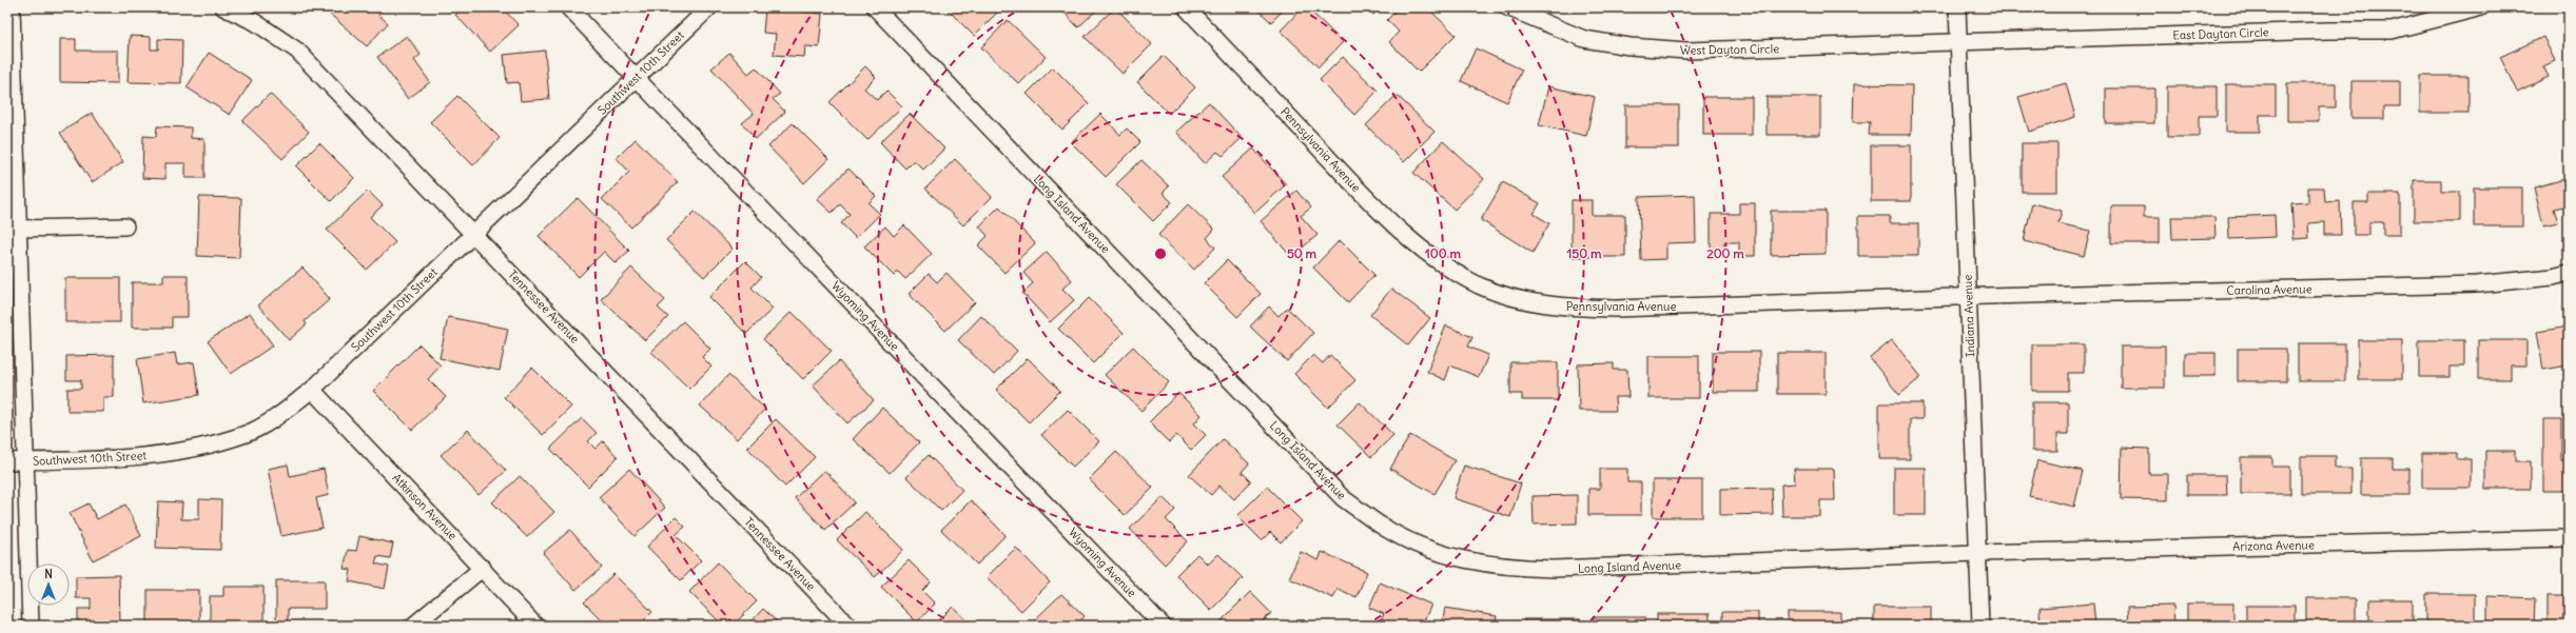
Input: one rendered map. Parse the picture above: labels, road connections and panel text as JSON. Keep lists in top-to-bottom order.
{
  "streets": {
    "street": [
      "East Dayton Circle",
      "West Dayton Circle",
      "Southwest 10th Street",
      "Pennsylvania Avenue",
      "Long Island Avenue",
      "Carolina Avenue",
      "Tennessee Avenue",
      "Wyoming Avenue",
      "Indiana Avenue",
      "Atkinson Avenue",
      "Arizona Avenue"
    ]
  },
  "crossings": [
    ["East Dayton Circle", "West Dayton Circle"],
    ["East Dayton Circle", "Indiana Avenue"],
    ["West Dayton Circle", "Indiana Avenue"],
    ["Southwest 10th Street", "Tennessee Avenue"],
    ["Southwest 10th Street", "Wyoming Avenue"],
    ["Southwest 10th Street", "Atkinson Avenue"],
    ["Pennsylvania Avenue", "Carolina Avenue"],
    ["Pennsylvania Avenue", "Indiana Avenue"],
    ["Long Island Avenue", "Indiana Avenue"],
    ["Long Island Avenue", "Arizona Avenue"],
    ["Carolina Avenue", "Indiana Avenue"],
    ["Indiana Avenue", "Arizona Avenue"]
  ],
  "north": "top",
  "rings": [
    "50 m",
    "100 m",
    "150 m",
    "200 m"
  ]
}
